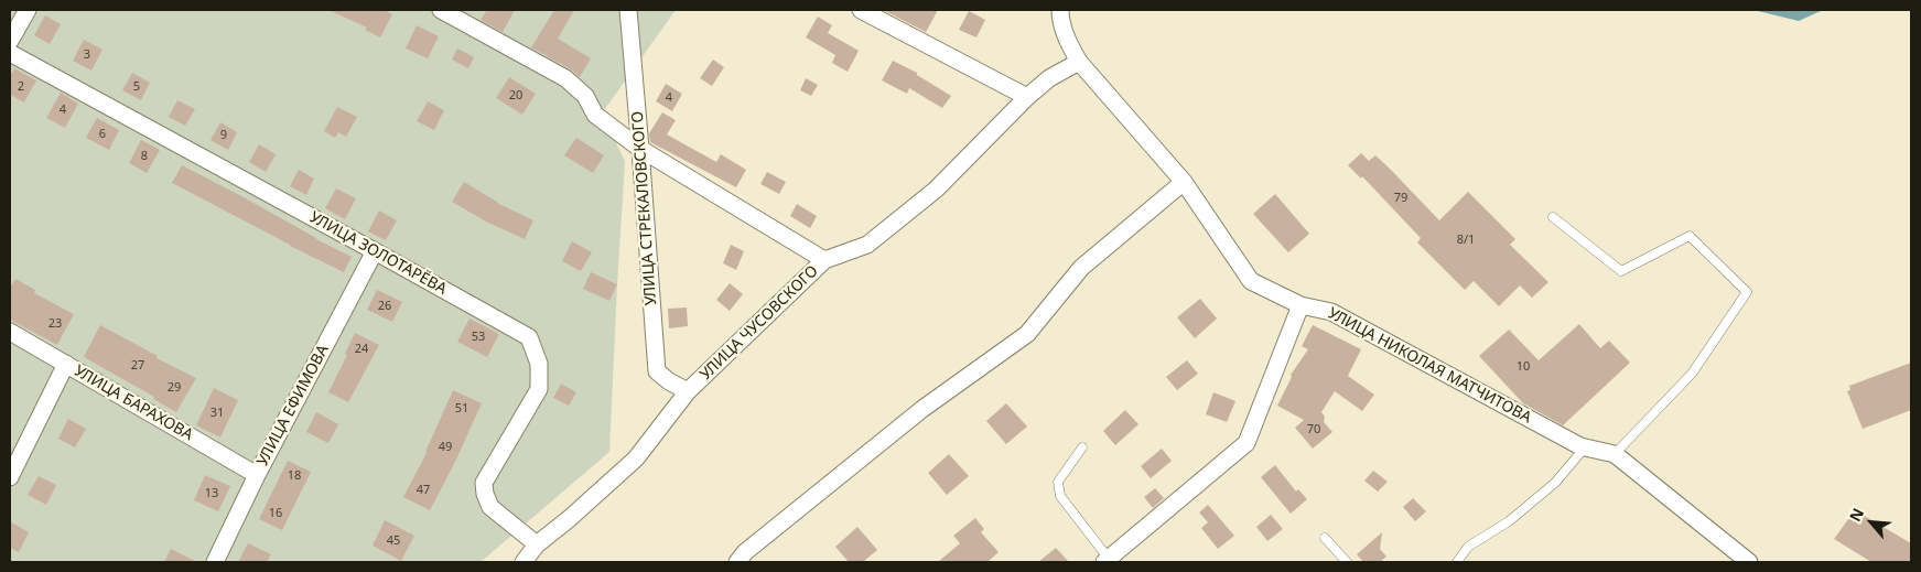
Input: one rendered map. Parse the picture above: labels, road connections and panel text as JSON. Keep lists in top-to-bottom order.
{
  "streets": {
    "street": [
      "УЛИЦА СТРЕКАЛОВСКОГО",
      "УЛИЦА ЗОЛОТАРЁВА",
      "УЛИЦА ЧУСОВСКОГО",
      "УЛИЦА НИКОЛАЯ МАТЧИТОВА",
      "УЛИЦА БАРАХОВА",
      "УЛИЦА ЕФИМОВА"
    ]
  },
  "crossings": [
    ["УЛИЦА СТРЕКАЛОВСКОГО", "УЛИЦА ЧУСОВСКОГО"],
    ["УЛИЦА ЗОЛОТАРЁВА", "УЛИЦА ЧУСОВСКОГО"],
    ["УЛИЦА ЗОЛОТАРЁВА", "УЛИЦА ЕФИМОВА"],
    ["УЛИЦА ЧУСОВСКОГО", "УЛИЦА НИКОЛАЯ МАТЧИТОВА"],
    ["УЛИЦА БАРАХОВА", "УЛИЦА ЕФИМОВА"]
  ],
  "house_numbers": [
    "3",
    "2",
    "5",
    "20",
    "4",
    "4",
    "6",
    "9",
    "8",
    "79",
    "8/1",
    "26",
    "23",
    "53",
    "24",
    "27",
    "10",
    "29",
    "51",
    "31",
    "70",
    "49",
    "18",
    "47",
    "13",
    "16",
    "45"
  ],
  "north": "top left"
}
